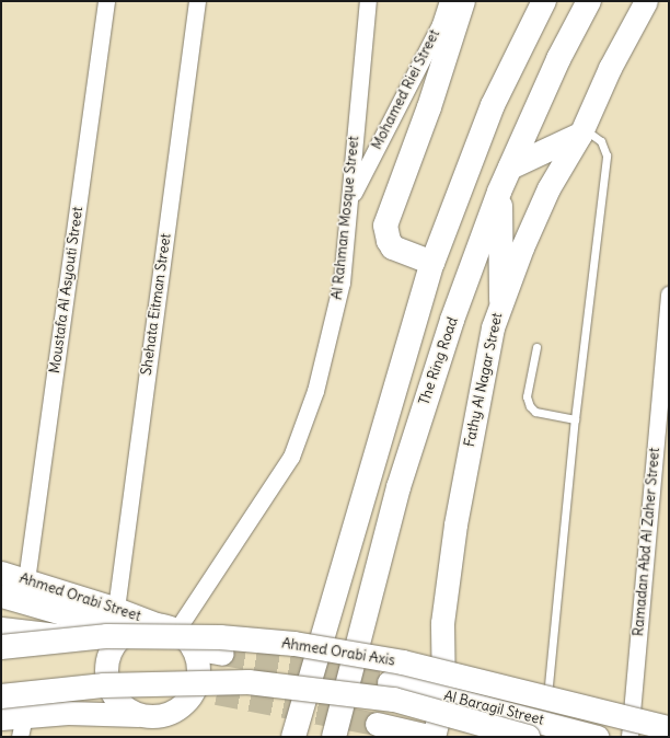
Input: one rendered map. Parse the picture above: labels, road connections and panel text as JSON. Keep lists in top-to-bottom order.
{
  "streets": {
    "highway": ["The Ring Road", "Ahmed Orabi Axis"],
    "street": [
      "Mohamed Riei Street",
      "Al Rahman Mosque Street",
      "Moustafa Al Asyouti Street",
      "Shehata Eitman Street",
      "Fathy Al Nagar Street",
      "Ramadan Abd Al Zaher Street",
      "Ahmed Orabi Street",
      "Al Baragil Street"
    ]
  },
  "crossings": [
    ["Mohamed Riei Street", "Al Rahman Mosque Street"],
    ["Al Rahman Mosque Street", "Ahmed Orabi Street"],
    ["Moustafa Al Asyouti Street", "Ahmed Orabi Street"],
    ["Shehata Eitman Street", "Ahmed Orabi Street"],
    ["Fathy Al Nagar Street", "Al Baragil Street"]
  ]
}
